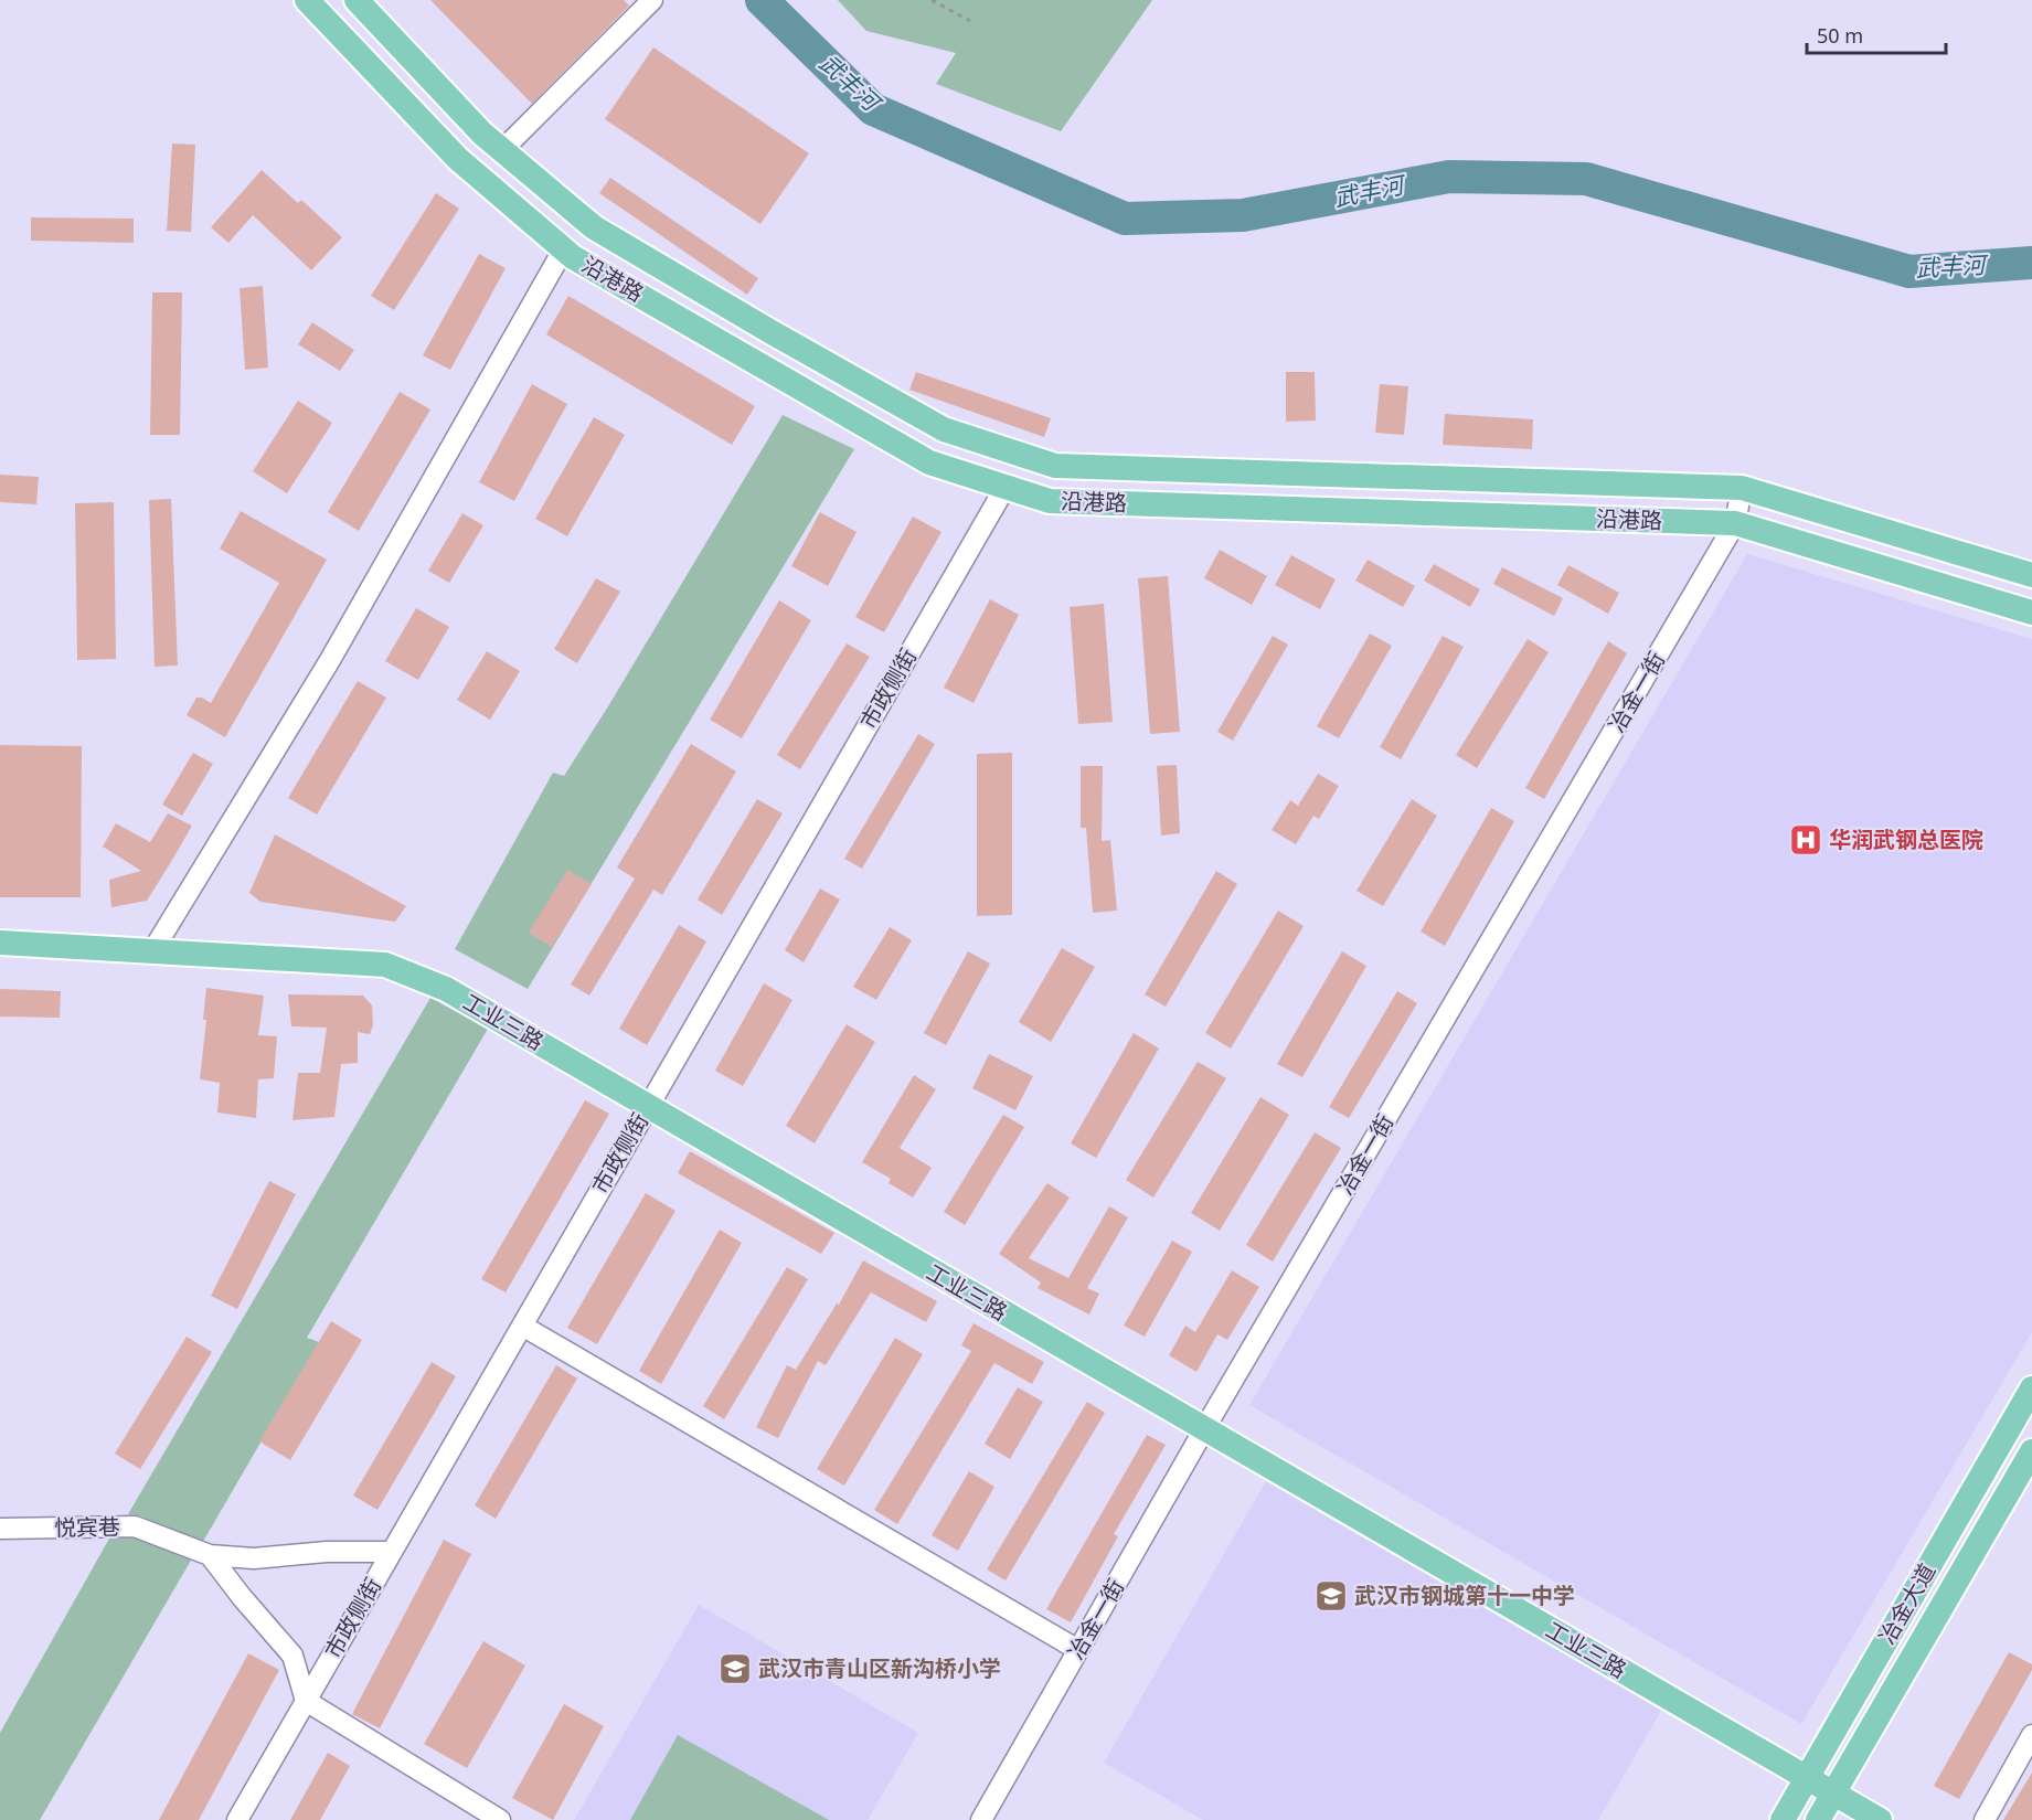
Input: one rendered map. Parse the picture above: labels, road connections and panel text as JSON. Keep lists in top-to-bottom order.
{
  "streets": {
    "main road": ["沿港路", "工业三路", "冶金大道"],
    "street": ["市政侧街", "冶金一街", "悦宾巷"]
  },
  "crossings": [
    ["沿港路", "市政侧街"],
    ["沿港路", "冶金一街"],
    ["市政侧街", "工业三路"],
    ["冶金一街", "工业三路"],
    ["工业三路", "冶金大道"]
  ],
  "water": ["武丰河"],
  "places": {
    "hospital": ["华润武钢总医院"],
    "school or university": ["武汉市钢城第十一中学", "武汉市青山区新沟桥小学"]
  },
  "scale_bar": "50 m"
}
